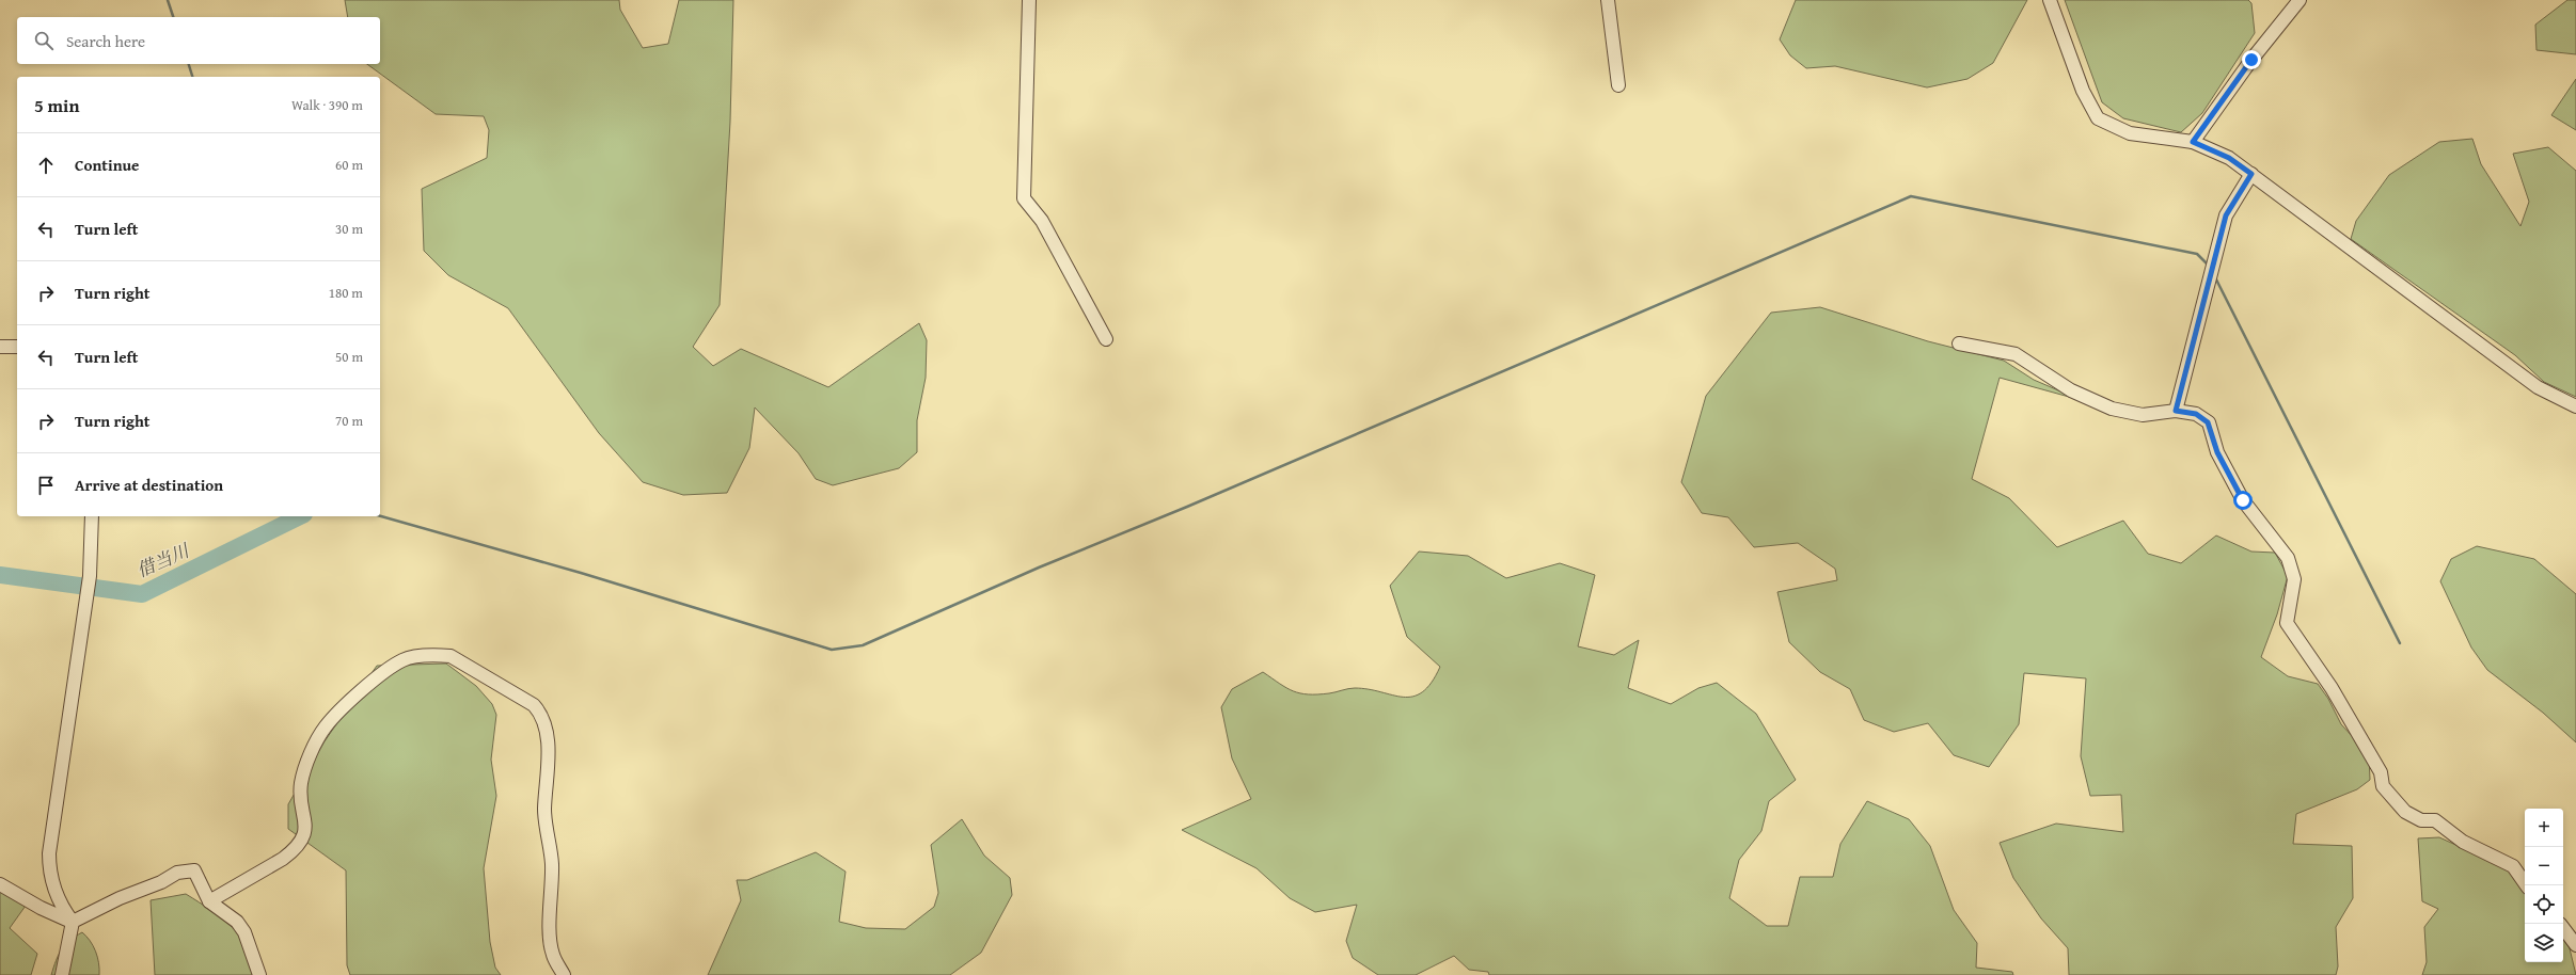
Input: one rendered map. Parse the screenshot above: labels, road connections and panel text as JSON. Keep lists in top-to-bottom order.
{
  "water": ["借当川"],
  "page": {
    "search": "Search here",
    "heading": ["5 min", "Walk · 390 m"],
    "list": [
      ["Continue", "60 m"],
      ["Turn left", "30 m"],
      ["Turn right", "180 m"],
      ["Turn left", "50 m"],
      ["Turn right", "70 m"],
      "Arrive at destination"
    ],
    "map_buttons": ["+", "−"]
  }
}
